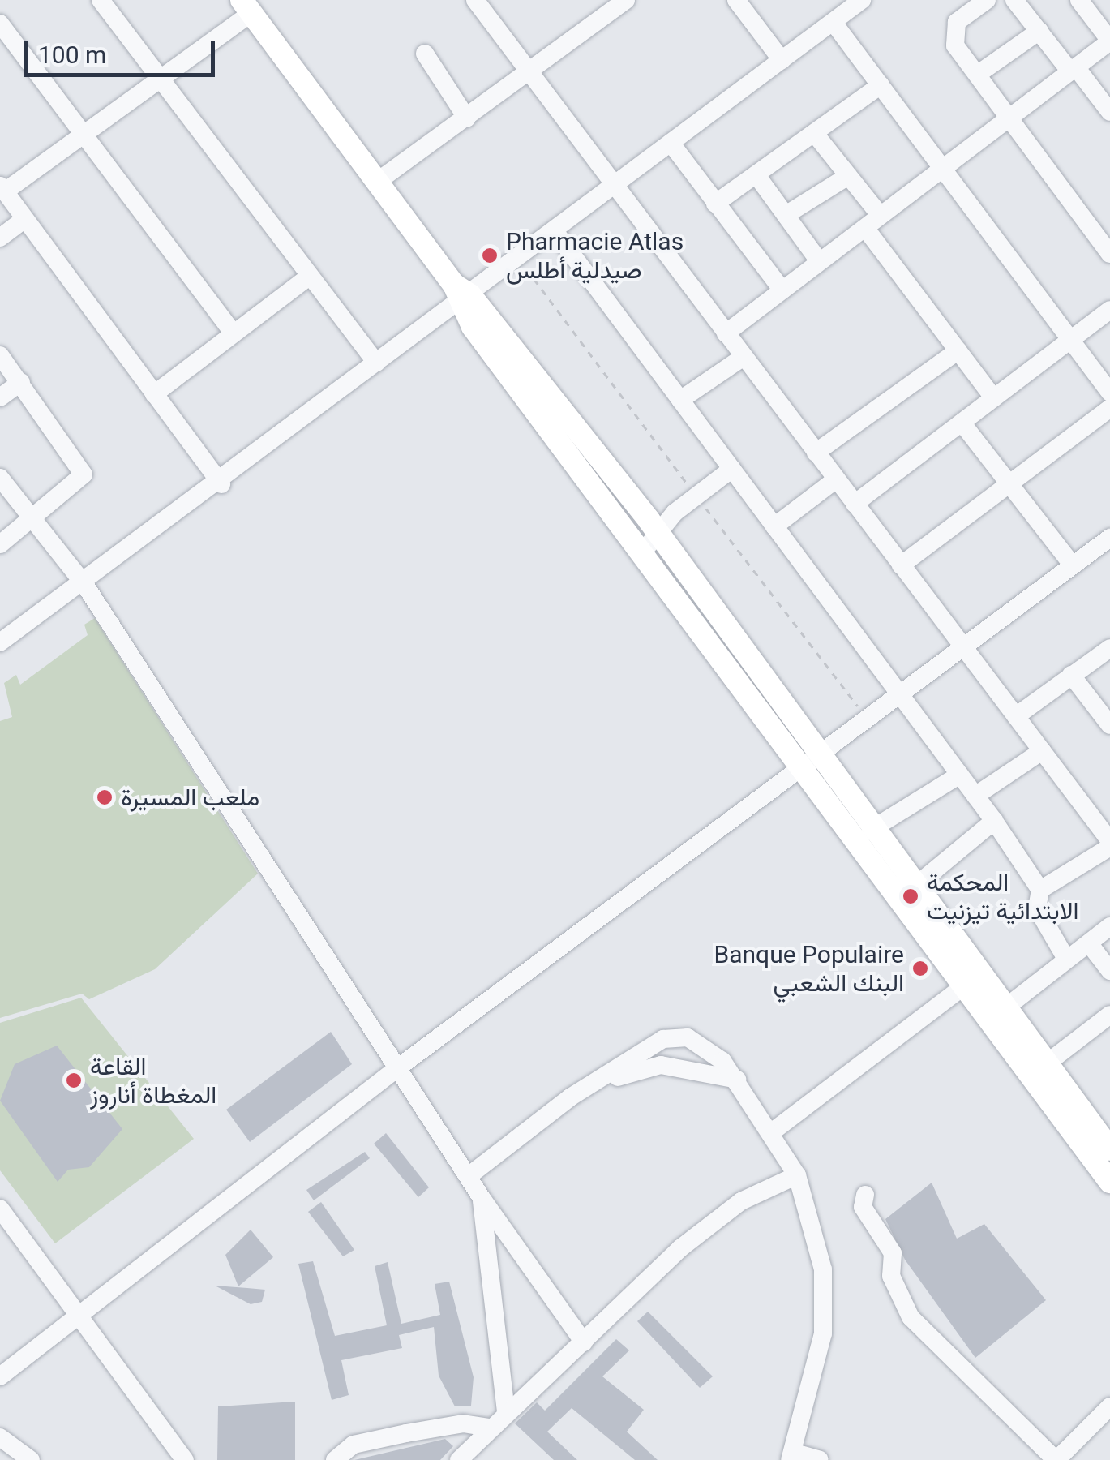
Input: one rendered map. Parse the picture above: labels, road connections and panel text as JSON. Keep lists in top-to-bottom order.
{
  "places": [
    "Pharmacie Atlas صيدلية أطلس",
    "ملعب المسيرة",
    "المحكمة الابتدائية تيزنيت",
    "Banque Populaire البنك الشعبي",
    "القاعة المغطاة أناروز"
  ],
  "scale_bar": "100 m"
}
